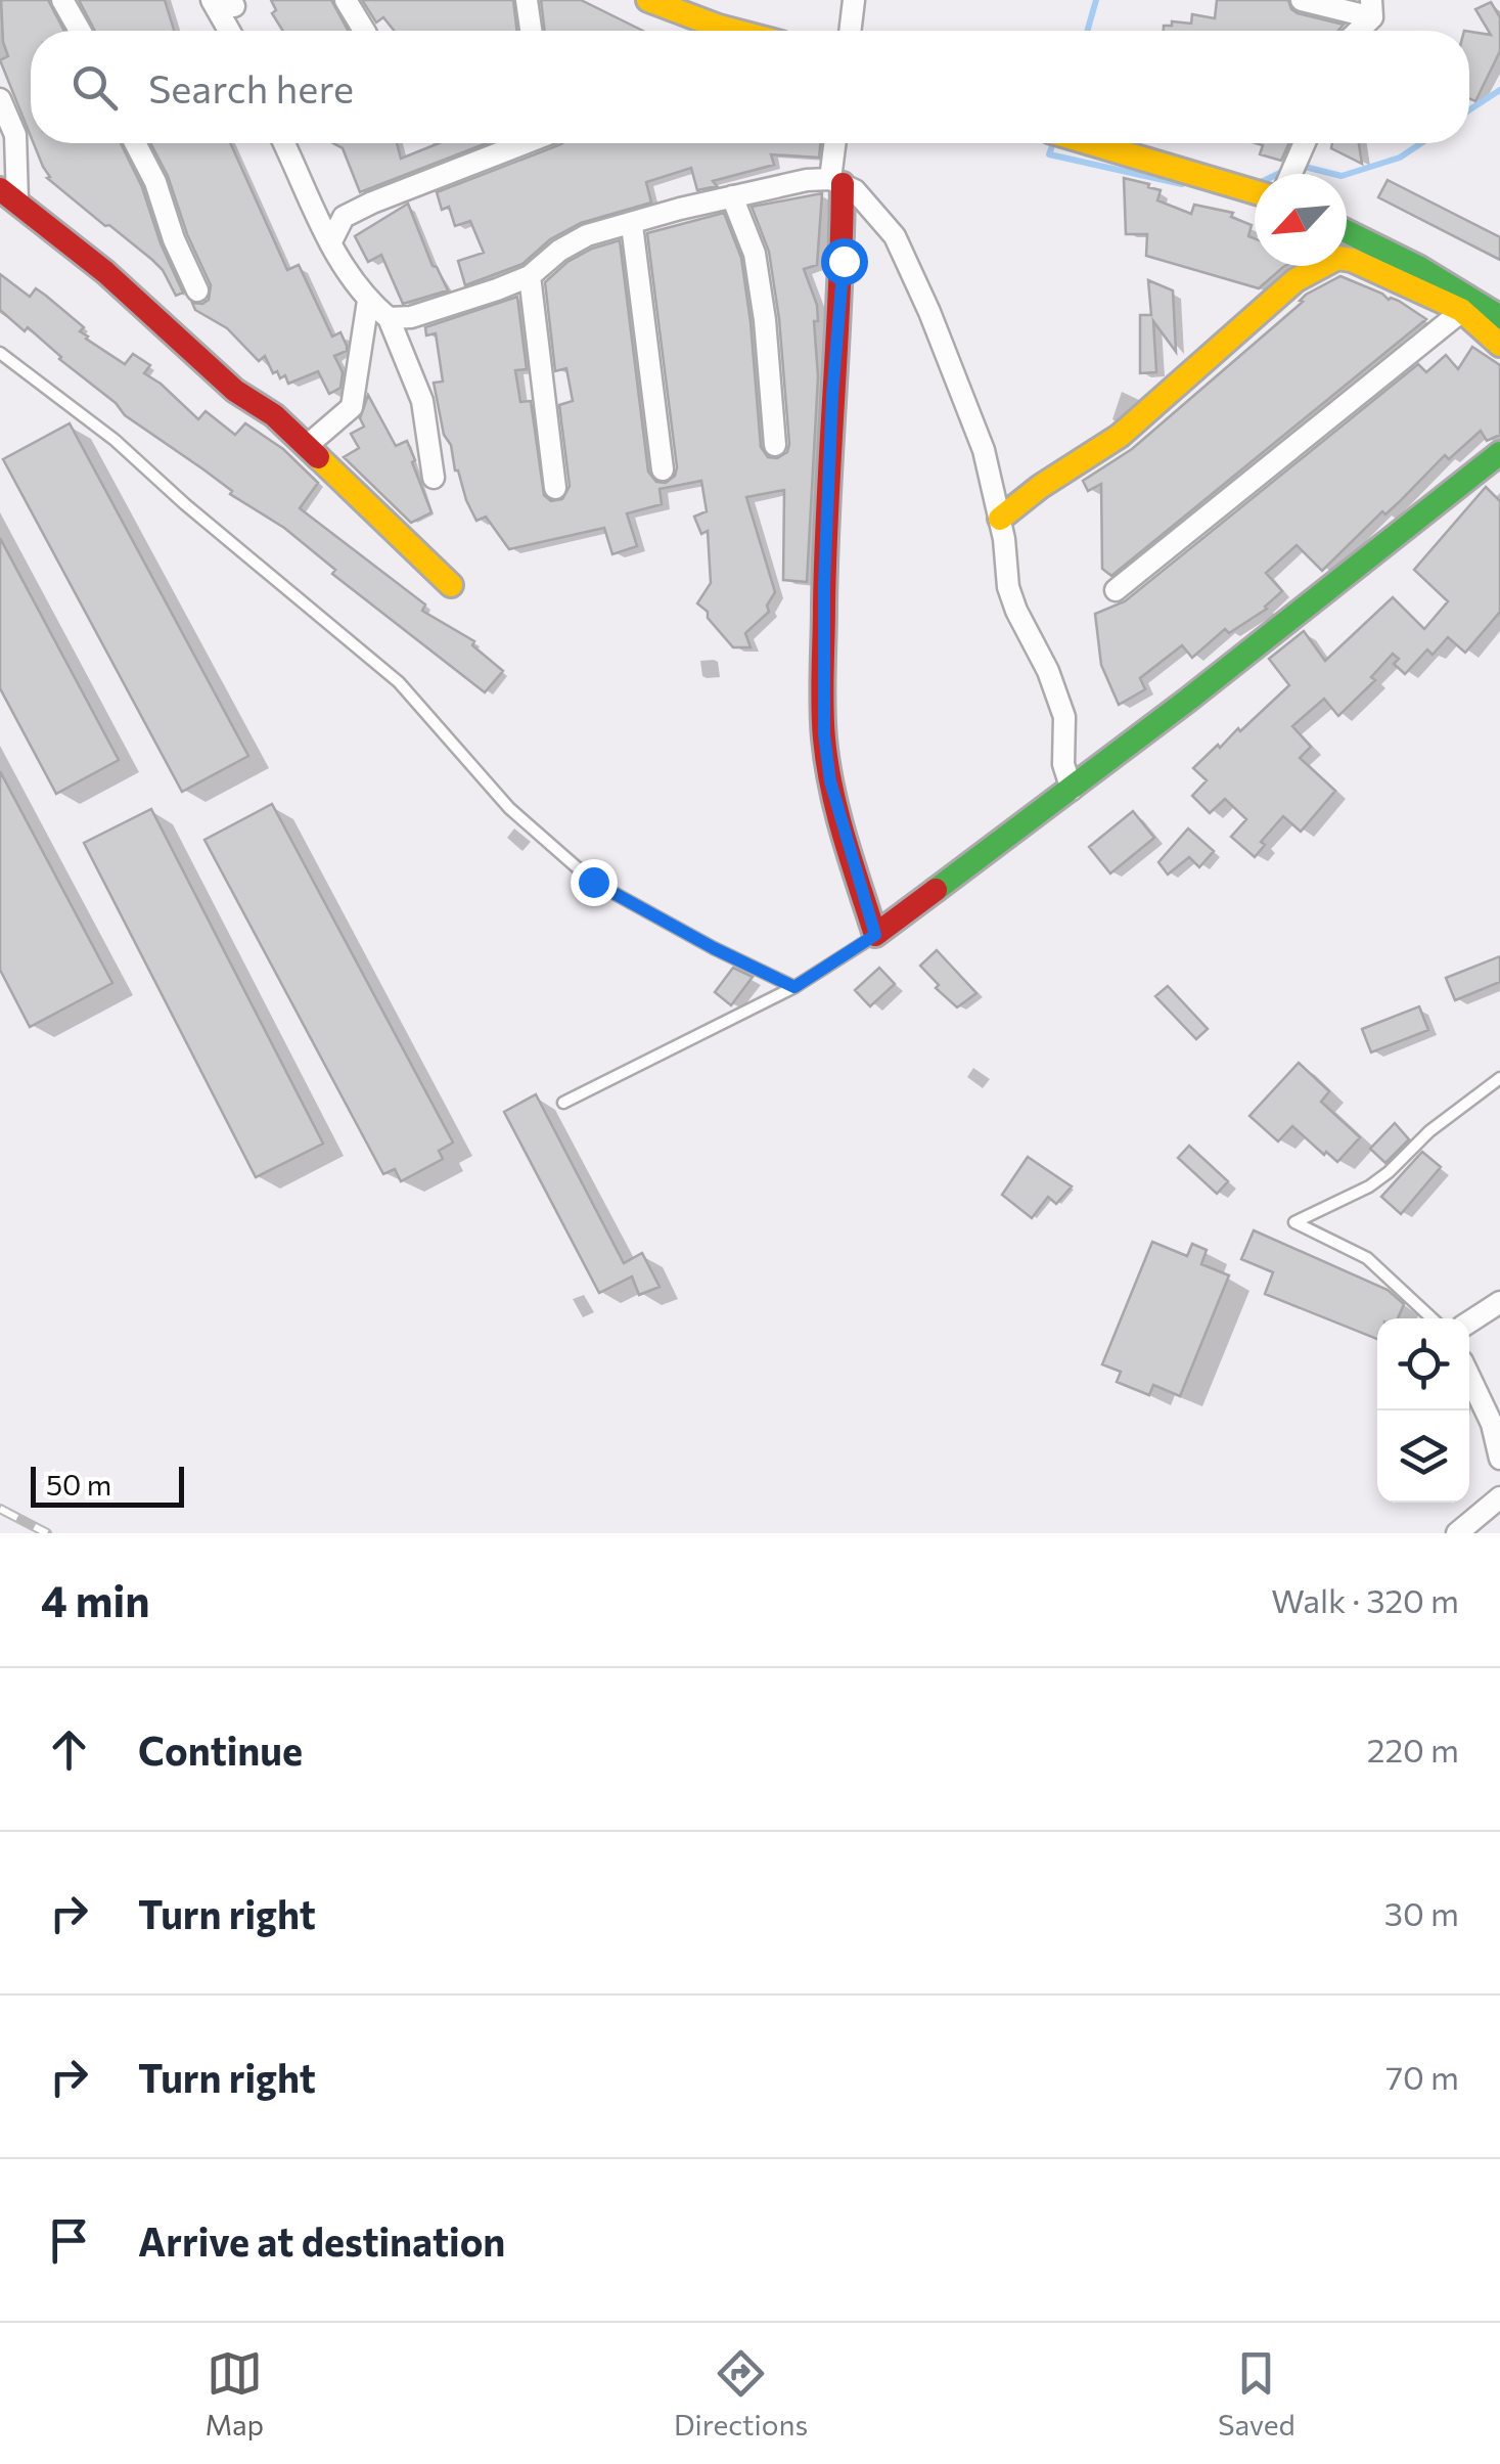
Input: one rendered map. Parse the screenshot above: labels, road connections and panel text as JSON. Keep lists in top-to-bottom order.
{
  "scale_bar": "50 m",
  "north": "bottom left",
  "page": {
    "search": "Search here",
    "scale": "50 m",
    "heading": ["4 min", "Walk · 320 m"],
    "list": [
      ["Continue", "220 m"],
      ["Turn right", "30 m"],
      ["Turn right", "70 m"],
      "Arrive at destination"
    ],
    "nav": ["Map", "Directions", "Saved"]
  }
}
